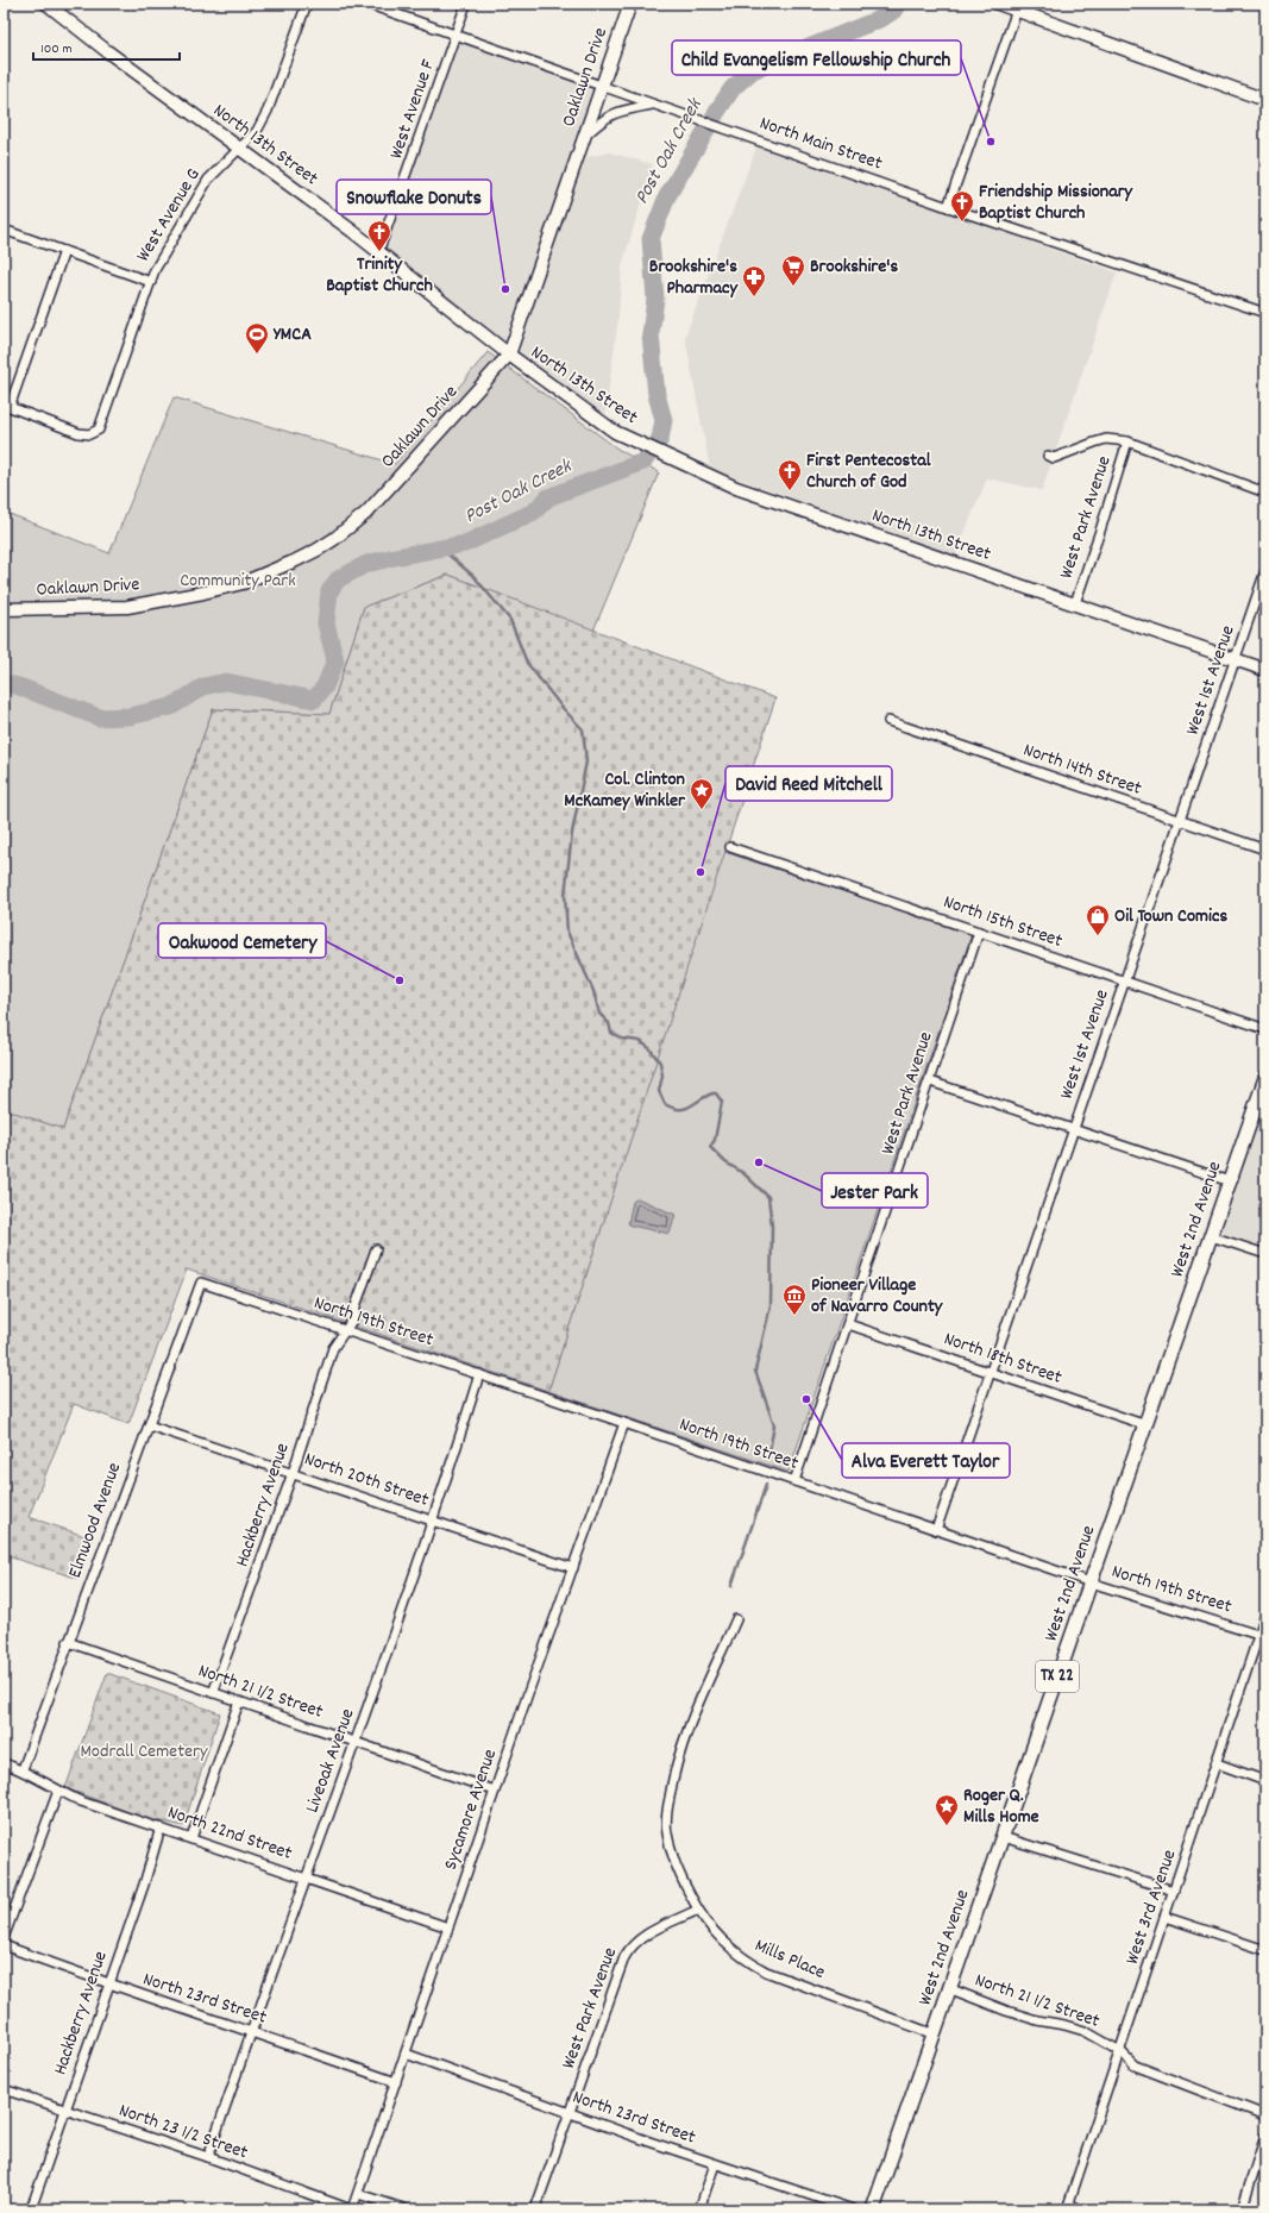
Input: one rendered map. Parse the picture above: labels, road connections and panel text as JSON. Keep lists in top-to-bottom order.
{
  "streets": {
    "main road": ["West 2nd Avenue", "TX 22"],
    "street": [
      "Oaklawn Drive",
      "West Avenue F",
      "North Main Street",
      "North 13th Street",
      "West Avenue G",
      "West Park Avenue",
      "West 1st Avenue",
      "North 14th Street",
      "North 15th Street",
      "North 19th Street",
      "North 18th Street",
      "North 20th Street",
      "Hackberry Avenue",
      "Elmwood Avenue",
      "North 21 1/2 Street",
      "Liveoak Avenue",
      "Sycamore Avenue",
      "North 22nd Street",
      "West 3rd Avenue",
      "Mills Place",
      "North 23rd Street",
      "North 23 1/2 Street"
    ]
  },
  "crossings": [
    ["Oaklawn Drive", "North Main Street"],
    ["Oaklawn Drive", "North 13th Street"],
    ["West Avenue F", "North Main Street"],
    ["West Avenue F", "North 13th Street"],
    ["North 13th Street", "West Avenue G"],
    ["North 13th Street", "West Park Avenue"],
    ["North 13th Street", "West 1st Avenue"],
    ["West Park Avenue", "North 15th Street"],
    ["West Park Avenue", "North 19th Street"],
    ["West Park Avenue", "North 18th Street"],
    ["West Park Avenue", "Mills Place"],
    ["West Park Avenue", "North 23rd Street"],
    ["West 1st Avenue", "North 14th Street"],
    ["West 1st Avenue", "North 15th Street"],
    ["West 1st Avenue", "North 19th Street"],
    ["West 1st Avenue", "North 18th Street"],
    ["West 2nd Avenue", "North 19th Street"],
    ["West 2nd Avenue", "North 18th Street"],
    ["West 2nd Avenue", "North 21 1/2 Street"],
    ["West 2nd Avenue", "Mills Place"],
    ["North 19th Street", "Hackberry Avenue"],
    ["North 19th Street", "Elmwood Avenue"],
    ["North 19th Street", "Liveoak Avenue"],
    ["North 19th Street", "Sycamore Avenue"],
    ["North 19th Street", "West 3rd Avenue"],
    ["North 20th Street", "Hackberry Avenue"],
    ["North 20th Street", "Elmwood Avenue"],
    ["North 20th Street", "Liveoak Avenue"],
    ["North 20th Street", "Sycamore Avenue"],
    ["Hackberry Avenue", "North 21 1/2 Street"],
    ["Hackberry Avenue", "North 22nd Street"],
    ["Hackberry Avenue", "North 23rd Street"],
    ["Hackberry Avenue", "North 23 1/2 Street"],
    ["Elmwood Avenue", "North 21 1/2 Street"],
    ["Elmwood Avenue", "North 22nd Street"],
    ["North 21 1/2 Street", "Liveoak Avenue"],
    ["North 21 1/2 Street", "Sycamore Avenue"],
    ["North 21 1/2 Street", "West 3rd Avenue"],
    ["Liveoak Avenue", "North 22nd Street"],
    ["Liveoak Avenue", "North 23rd Street"],
    ["Liveoak Avenue", "North 23 1/2 Street"],
    ["Sycamore Avenue", "North 22nd Street"],
    ["Sycamore Avenue", "North 23rd Street"],
    ["Sycamore Avenue", "North 23 1/2 Street"]
  ],
  "water": ["Post Oak Creek"],
  "parks": ["Community Park", "Modrall Cemetery"],
  "places": {
    "other": [
      "Child Evangelism Fellowship Church",
      "Snowflake Donuts",
      "David Reed Mitchell",
      "Oakwood Cemetery",
      "Jester Park",
      "Alva Everett Taylor"
    ],
    "church": ["Friendship Missionary Baptist Church", "Trinity Baptist Church", "First Pentecostal Church of God"],
    "supermarket": ["Brookshire's"],
    "pharmacy": ["Brookshire's Pharmacy"],
    "sports": ["YMCA"],
    "place": ["Col. Clinton McKamey Winkler", "Roger Q. Mills Home"],
    "shop": ["Oil Town Comics"],
    "museum": ["Pioneer Village of Navarro County"]
  },
  "scale_bar": "100 m"
}
